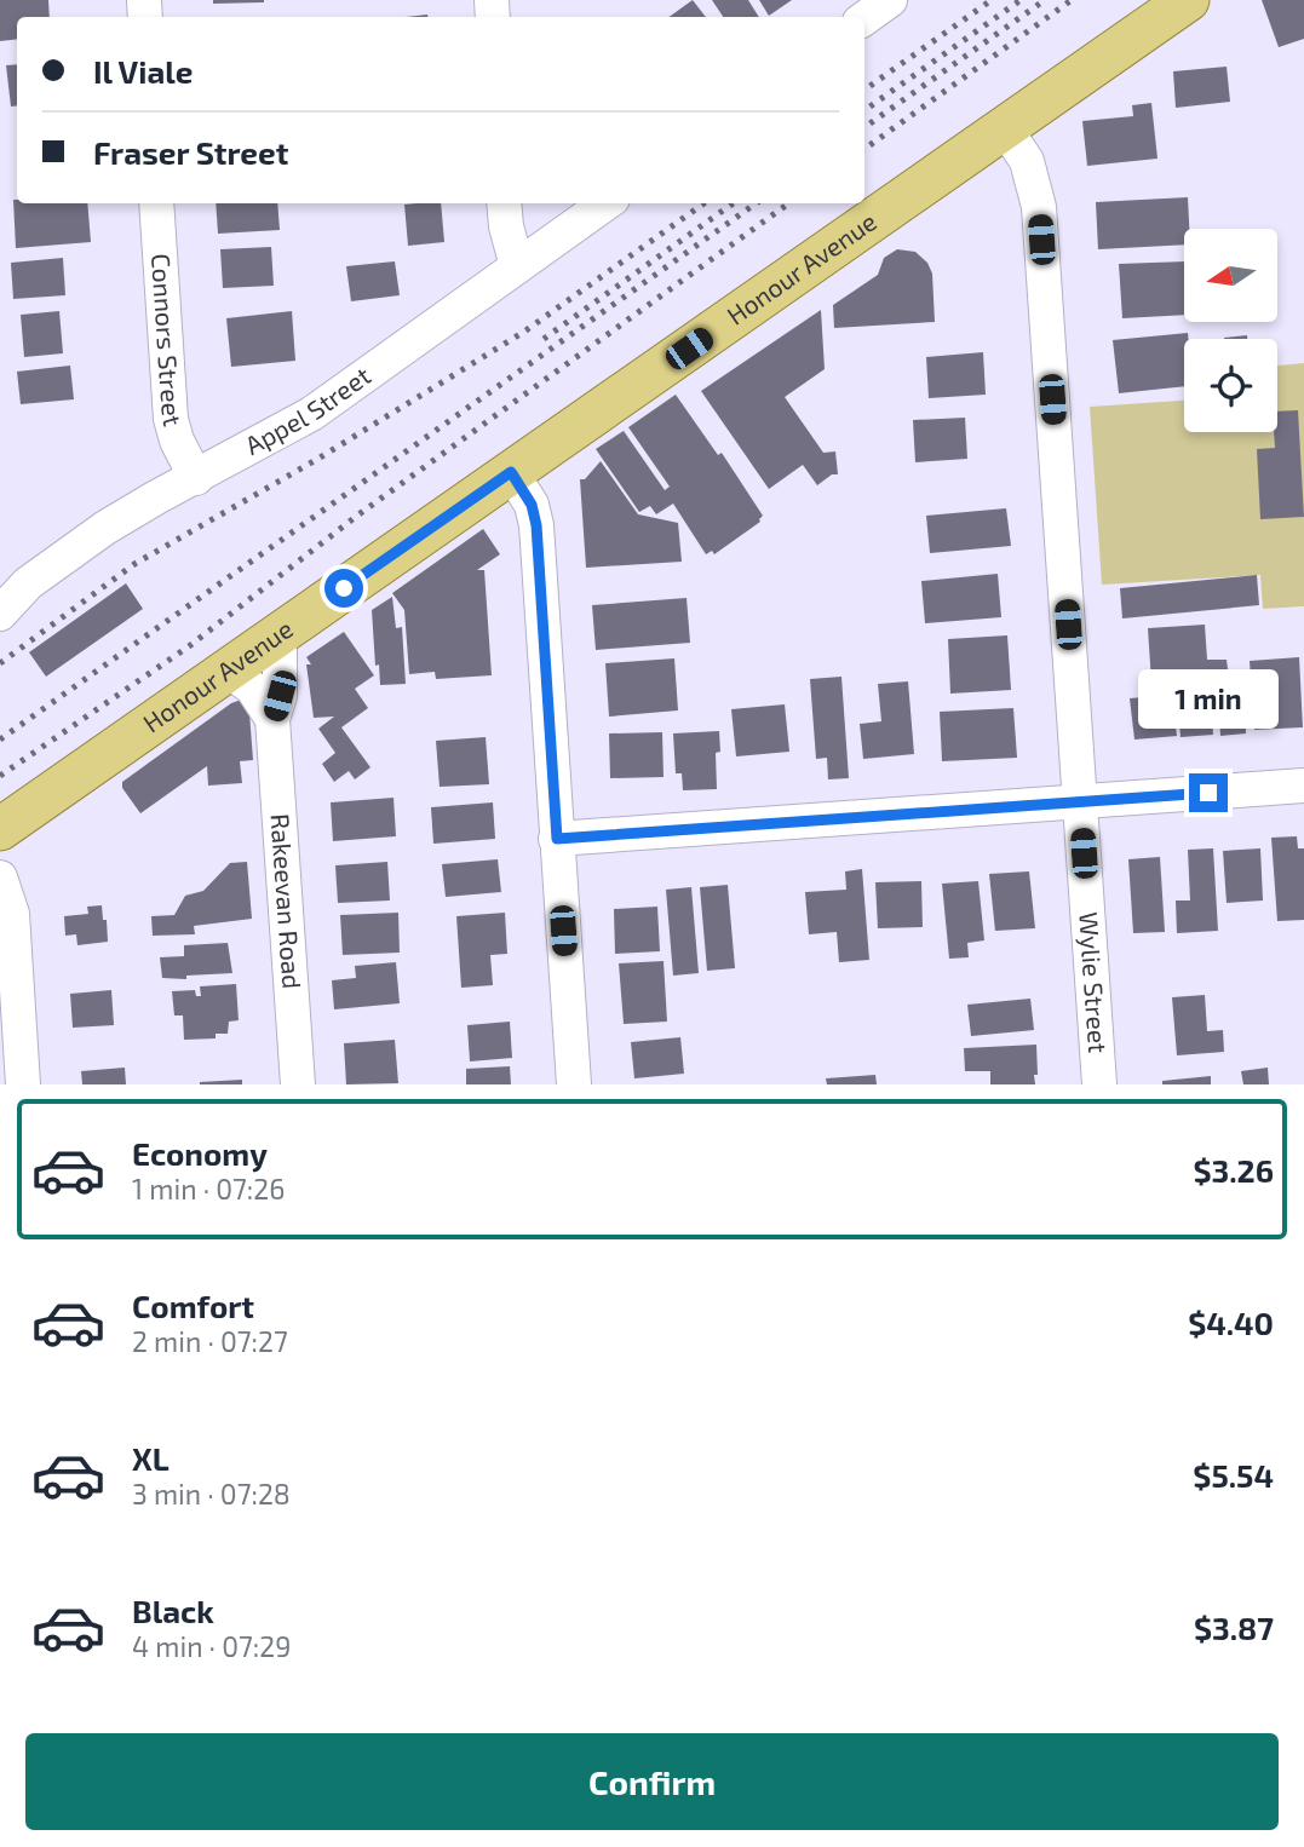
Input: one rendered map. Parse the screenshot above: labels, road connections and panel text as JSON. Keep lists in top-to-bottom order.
{
  "streets": {
    "main road": ["Honour Avenue"],
    "street": [
      "Connors Street",
      "Appel Street",
      "Rakeevan Road",
      "Wylie Street"
    ]
  },
  "crossings": [
    ["Honour Avenue", "Rakeevan Road"],
    ["Honour Avenue", "Wylie Street"],
    ["Connors Street", "Appel Street"]
  ],
  "north": "left",
  "page": {
    "banner": ["Il Viale", "Fraser Street"],
    "bubble": "1 min",
    "list": [
      {
        "name": "Economy",
        "note": "1 min · 07:26",
        "value": "$3.26"
      },
      {
        "name": "Comfort",
        "note": "2 min · 07:27",
        "value": "$4.40"
      },
      {
        "name": "XL",
        "note": "3 min · 07:28",
        "value": "$5.54"
      },
      {
        "name": "Black",
        "note": "4 min · 07:29",
        "value": "$3.87"
      }
    ],
    "buttons": "Confirm"
  }
}
